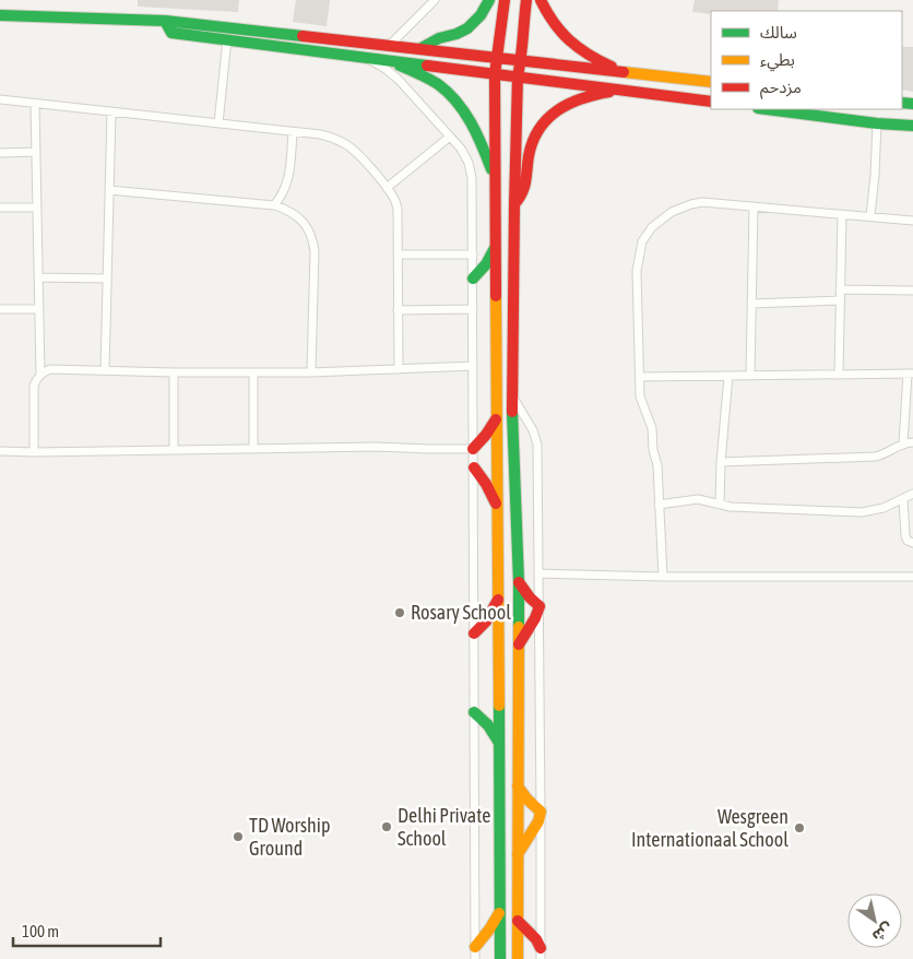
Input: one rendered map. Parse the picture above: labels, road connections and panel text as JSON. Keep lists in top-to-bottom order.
{
  "places": [
    "Rosary School",
    "Delhi Private School",
    "Wesgreen Internationaal School",
    "TD Worship Ground"
  ],
  "legend": ["سالك", "بطيء", "مزدحم"],
  "scale_bar": "100 m",
  "north": "bottom right"
}
